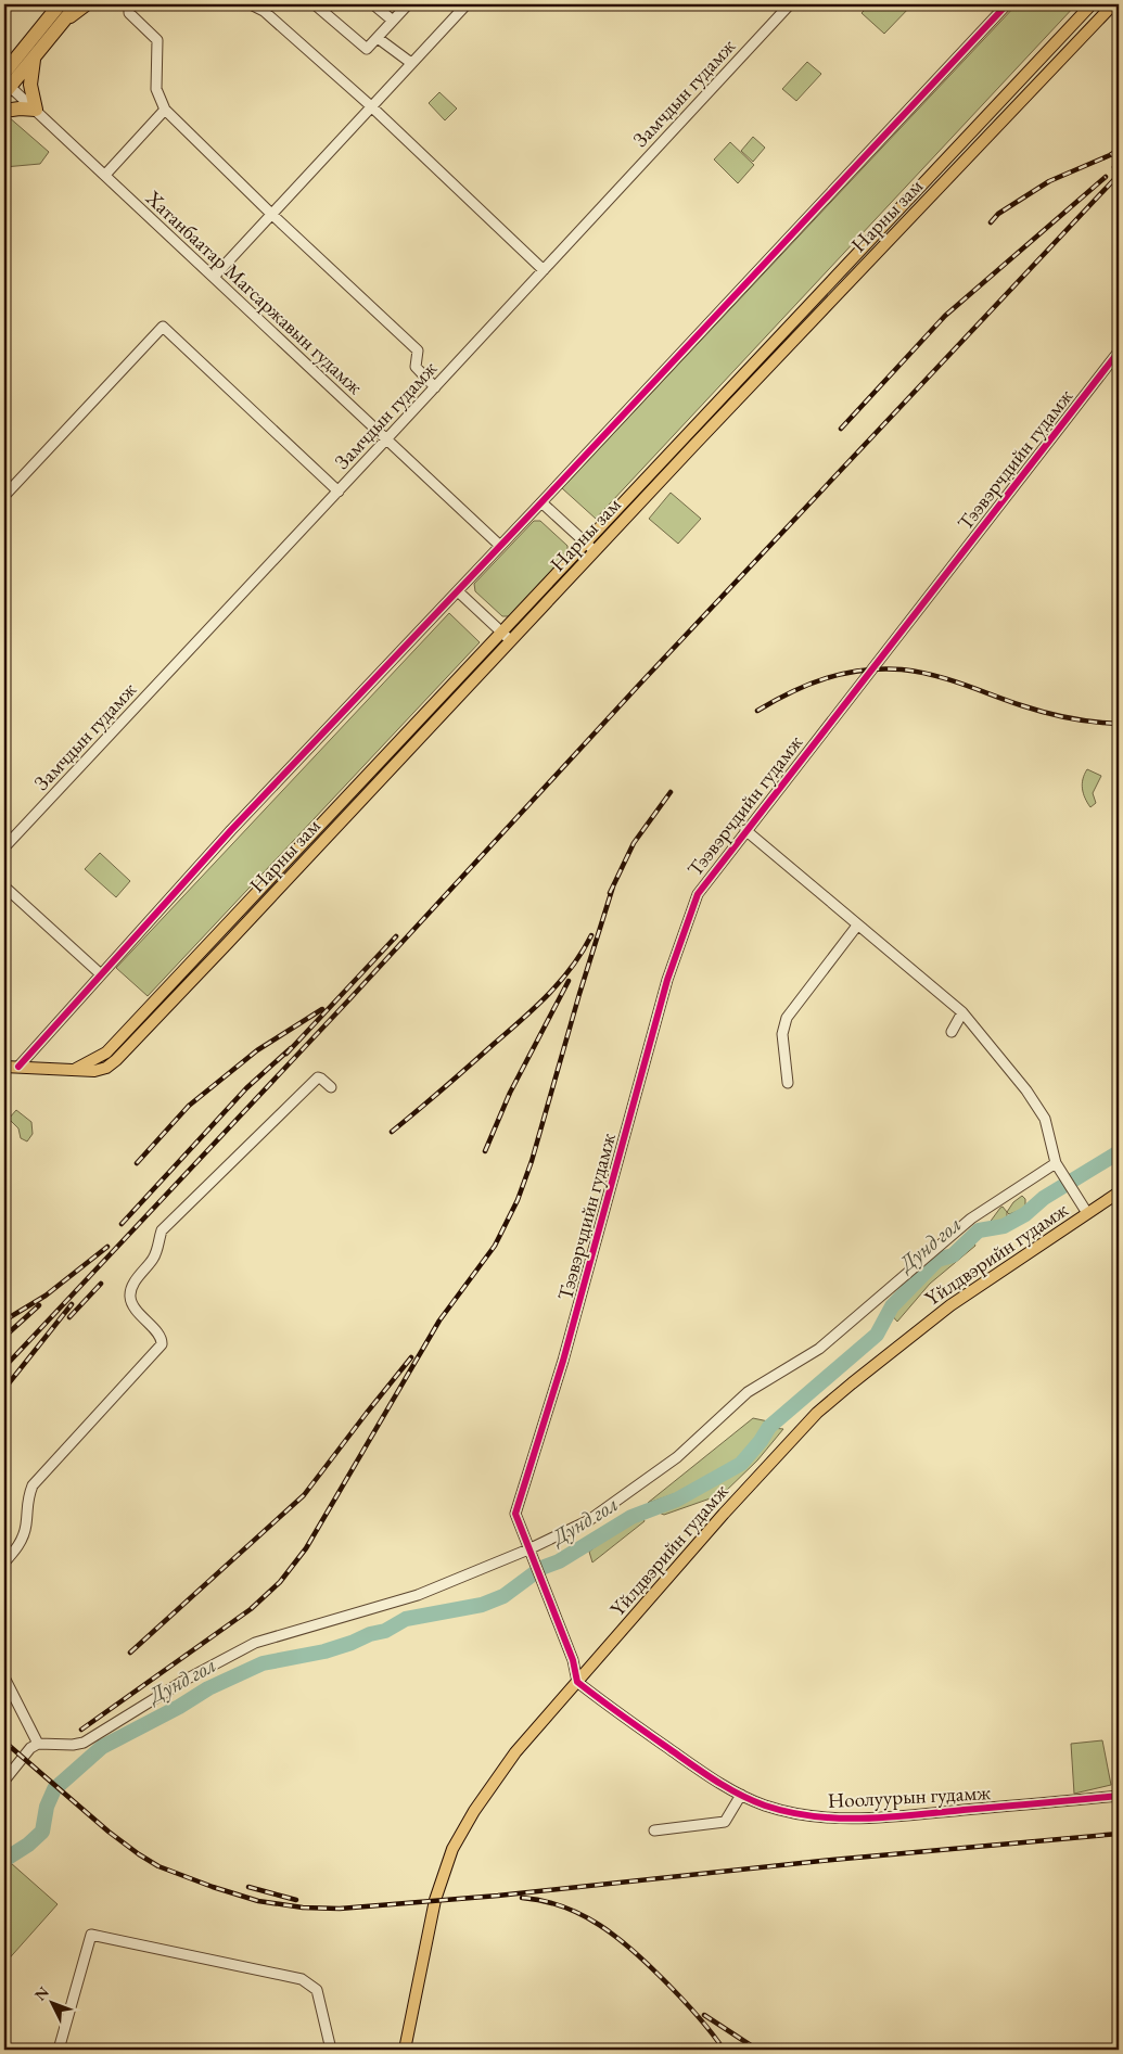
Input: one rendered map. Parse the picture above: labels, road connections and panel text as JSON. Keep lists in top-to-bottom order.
{
  "streets": {
    "main road": ["Нарны зам", "Yйлдвэрийн гудамж"],
    "street": [
      "Замчдын гудамж",
      "Хатанбаатар Магсаржавын гудамж",
      "Тээвэрчдийн гудамж",
      "Ноолуурын гудамж"
    ]
  },
  "crossings": [
    ["Замчдын гудамж", "Хатанбаатар Магсаржавын гудамж"],
    ["Тээвэрчдийн гудамж", "Yйлдвэрийн гудамж"],
    ["Тээвэрчдийн гудамж", "Ноолуурын гудамж"],
    ["Yйлдвэрийн гудамж", "Ноолуурын гудамж"]
  ],
  "water": ["Дунд гол"],
  "north": "top left"
}
